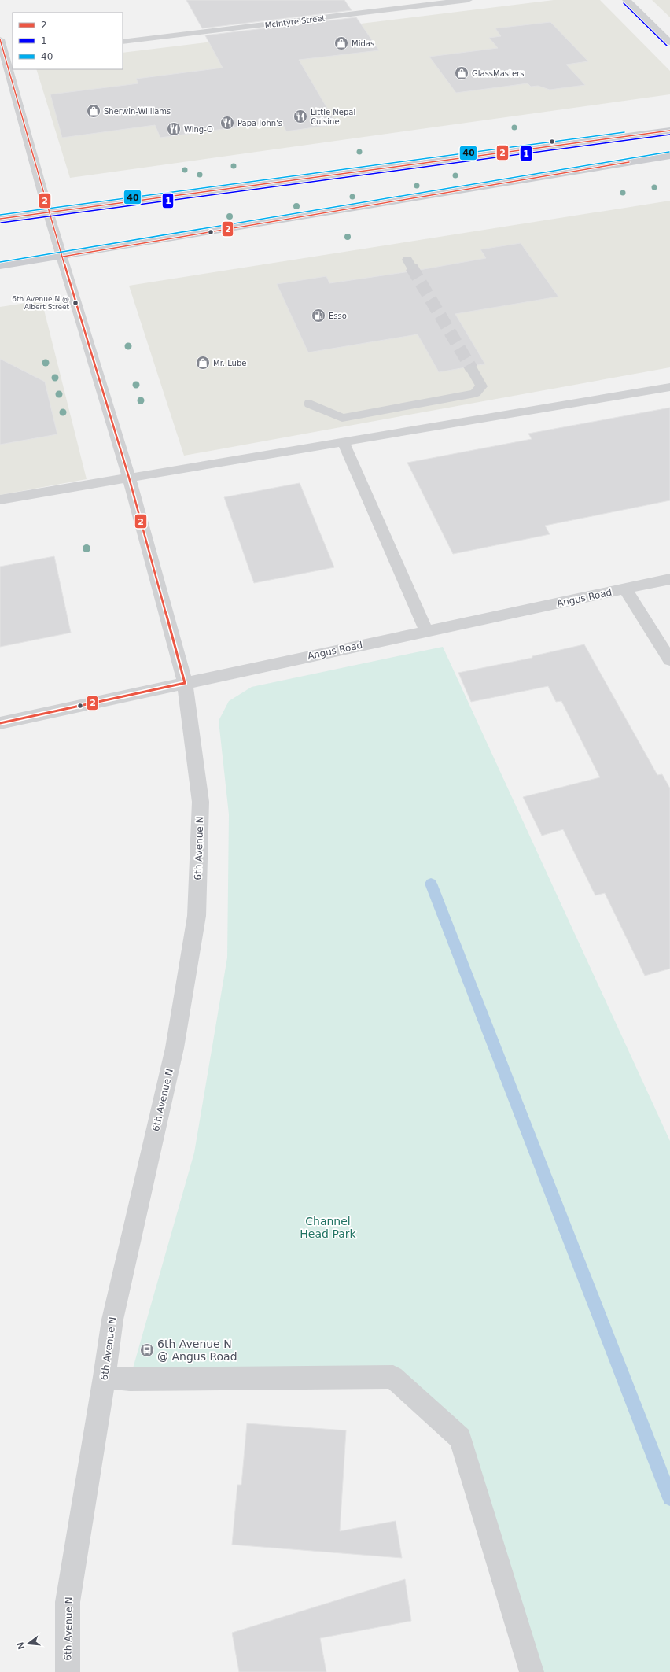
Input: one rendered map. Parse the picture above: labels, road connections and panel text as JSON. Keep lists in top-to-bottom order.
{
  "streets": {
    "street": ["McIntyre Street", "Angus Road", "6th Avenue N"]
  },
  "crossings": [
    ["Angus Road", "6th Avenue N"]
  ],
  "parks": ["Channel Head Park"],
  "places": {
    "shop": [
      "Midas",
      "GlassMasters",
      "Sherwin-Williams",
      "Mr. Lube"
    ],
    "restaurant": ["Little Nepal Cuisine", "Papa John's", "Wing-O"],
    "other": ["6th Avenue N @ Albert Street"],
    "fuel station": ["Esso"],
    "bus stop": ["6th Avenue N @ Angus Road"]
  },
  "lines": ["transit line 1", "transit line 2", "transit line 40"],
  "legend": ["2", "1", "40"],
  "north": "left"
}
